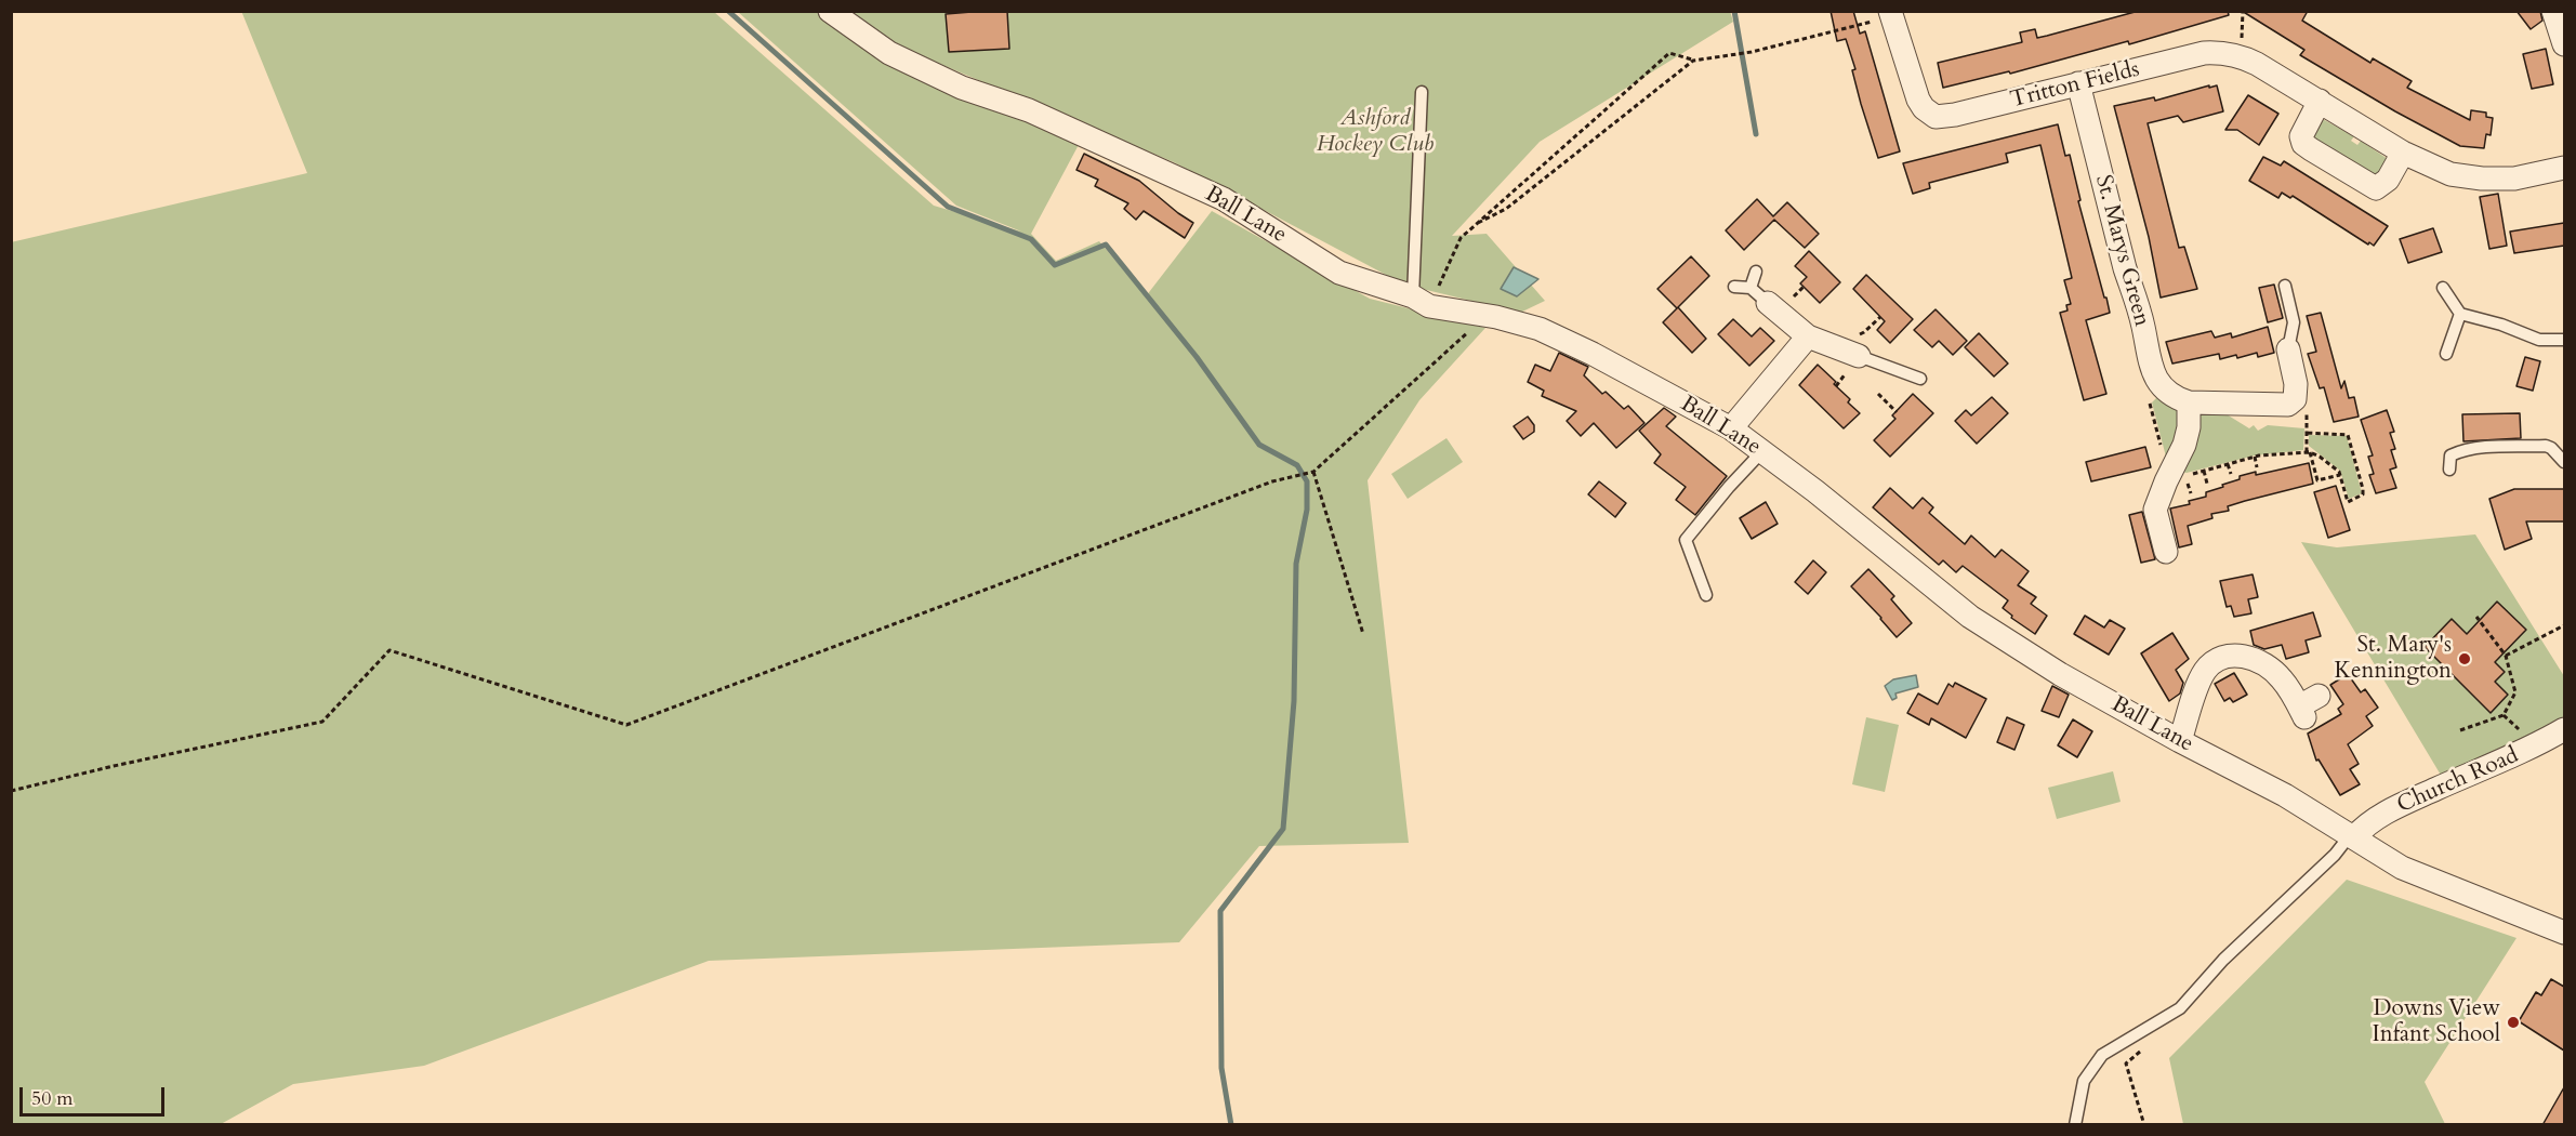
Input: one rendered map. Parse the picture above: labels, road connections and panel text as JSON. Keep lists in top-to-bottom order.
{
  "streets": {
    "street": [
      "Tritton Fields",
      "Ball Lane",
      "St. Marys Green",
      "Church Road"
    ]
  },
  "crossings": [
    ["Tritton Fields", "St. Marys Green"],
    ["Ball Lane", "Church Road"]
  ],
  "parks": ["Ashford Hockey Club"],
  "places": ["St. Mary's Kennington", "Downs View Infant School"],
  "scale_bar": "50 m"
}
